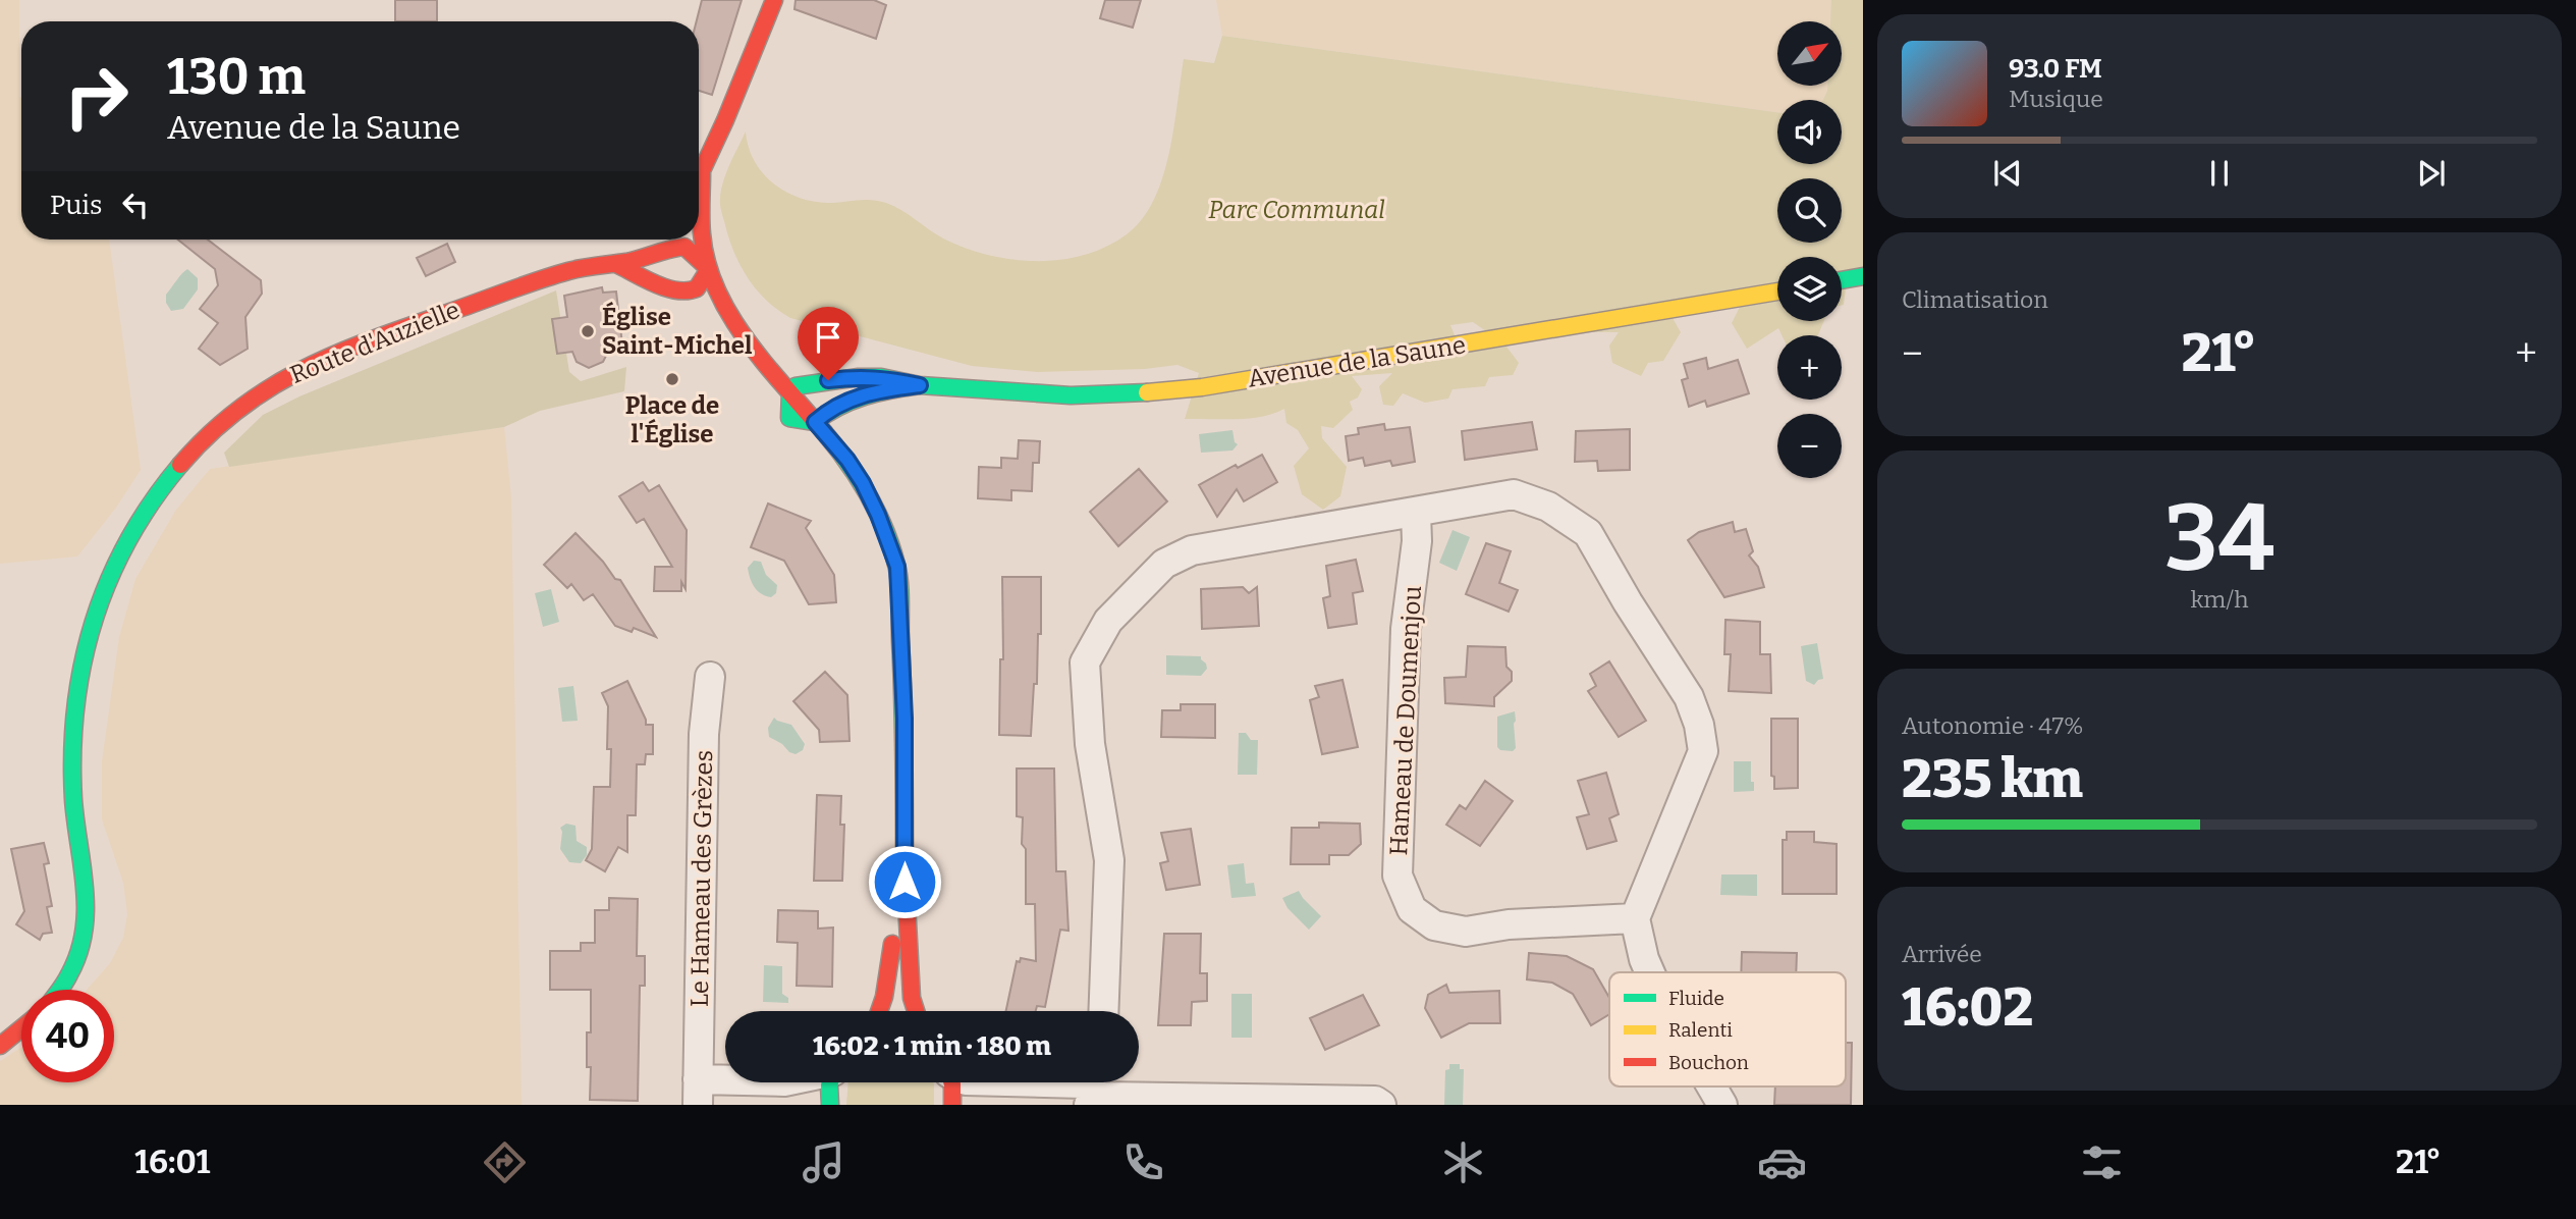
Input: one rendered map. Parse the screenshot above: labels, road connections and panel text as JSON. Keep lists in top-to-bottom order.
{
  "streets": {
    "street": [
      "Route d'Auzielle",
      "Avenue de la Saune",
      "Hameau de Doumenjou",
      "Le Hameau des Grèzes"
    ]
  },
  "parks": ["Parc Communal"],
  "places": ["Église Saint-Michel", "Place de l'Église"],
  "legend": ["Fluide", "Ralenti", "Bouchon"],
  "north": "top right",
  "page": {
    "map_buttons": ["+", "−"],
    "turn": ["130 m", "Avenue de la Saune"],
    "song": ["93.0 FM", "Musique"],
    "then": "Puis",
    "tile": [
      "Climatisation",
      ["34", "km/h"],
      ["Autonomie · 47%", "235 km"],
      ["Arrivée", "16:02"]
    ],
    "heat": ["−", "21°", "+"],
    "limit": "40",
    "trip": "16:02 · 1 min · 180 m",
    "tabs": ["16:01", "21°"]
  }
}
